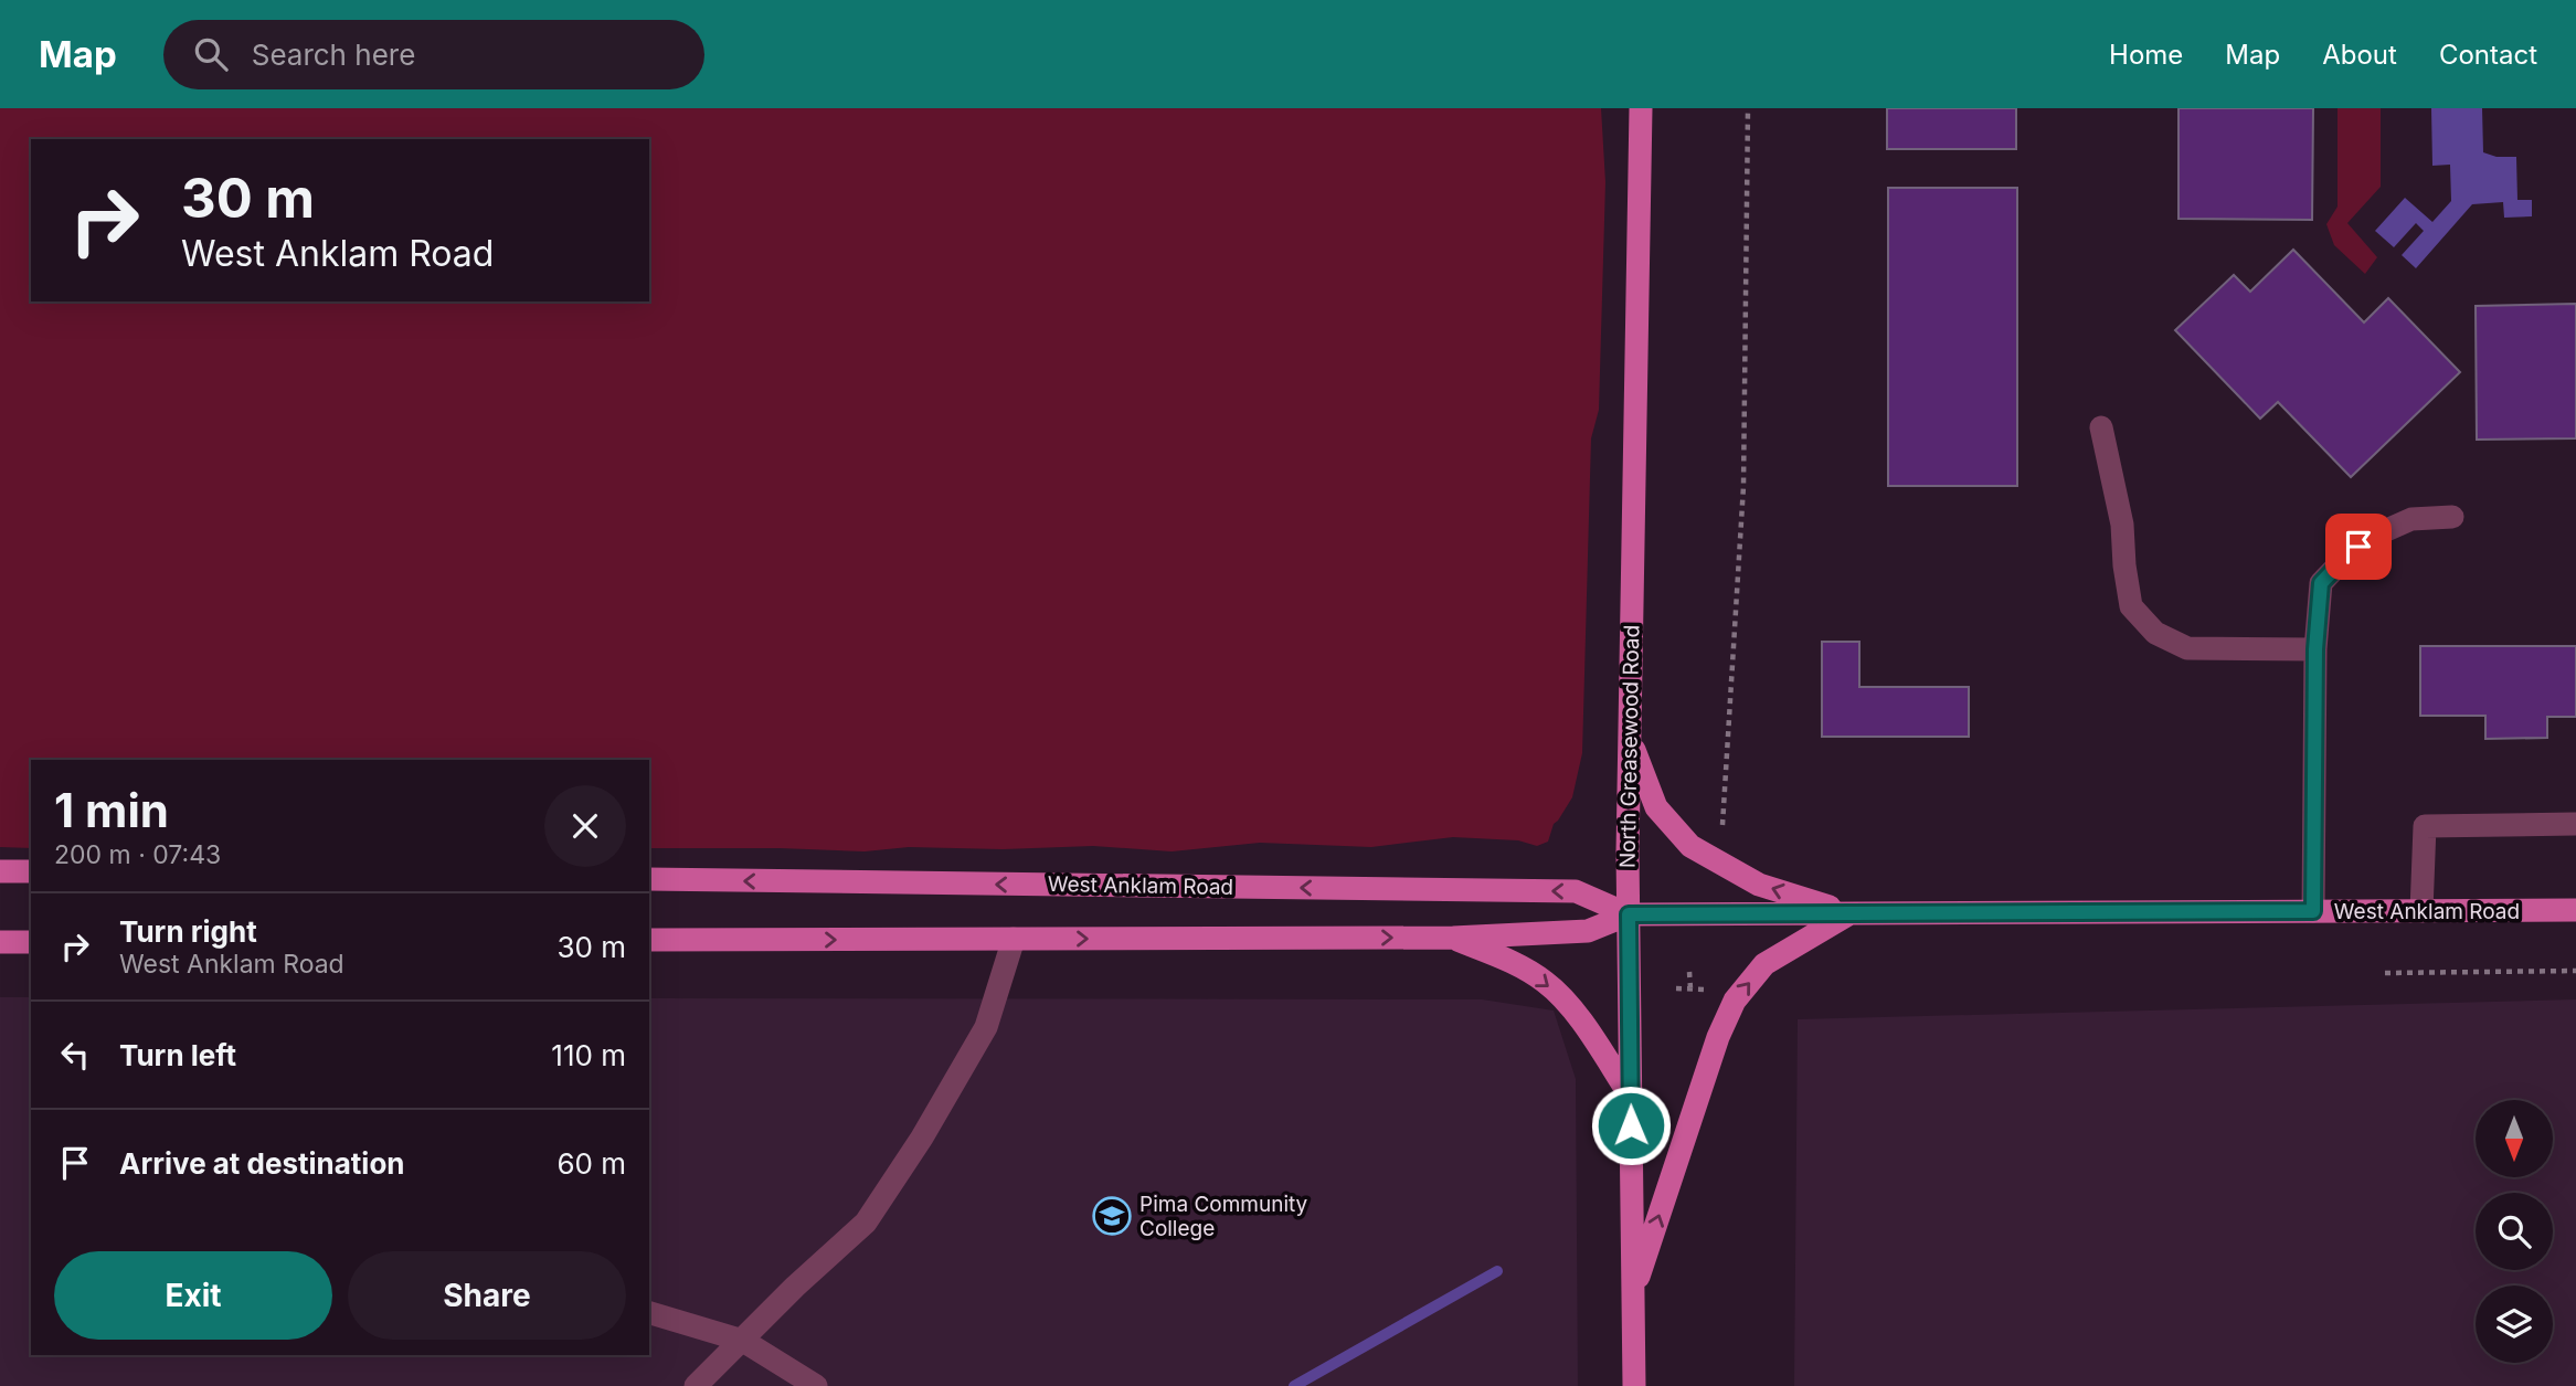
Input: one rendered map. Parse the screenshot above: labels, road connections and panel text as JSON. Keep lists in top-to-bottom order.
{
  "streets": {
    "main road": ["North Greasewood Road", "West Anklam Road"]
  },
  "crossings": [
    ["North Greasewood Road", "West Anklam Road"]
  ],
  "places": {
    "school or university": ["Pima Community College"]
  },
  "north": "bottom",
  "page": {
    "header": "Map",
    "search": "Search here",
    "nav": [
      "Home",
      "Map",
      "About",
      "Contact"
    ],
    "turn": ["30 m", "West Anklam Road"],
    "heading": ["1 min", "200 m · 07:43"],
    "list": [
      {
        "name": "Turn right",
        "note": "West Anklam Road",
        "value": "30 m"
      },
      {
        "name": "Turn left",
        "value": "110 m"
      },
      {
        "name": "Arrive at destination",
        "value": "60 m"
      }
    ],
    "buttons": ["Exit", "Share"]
  }
}
